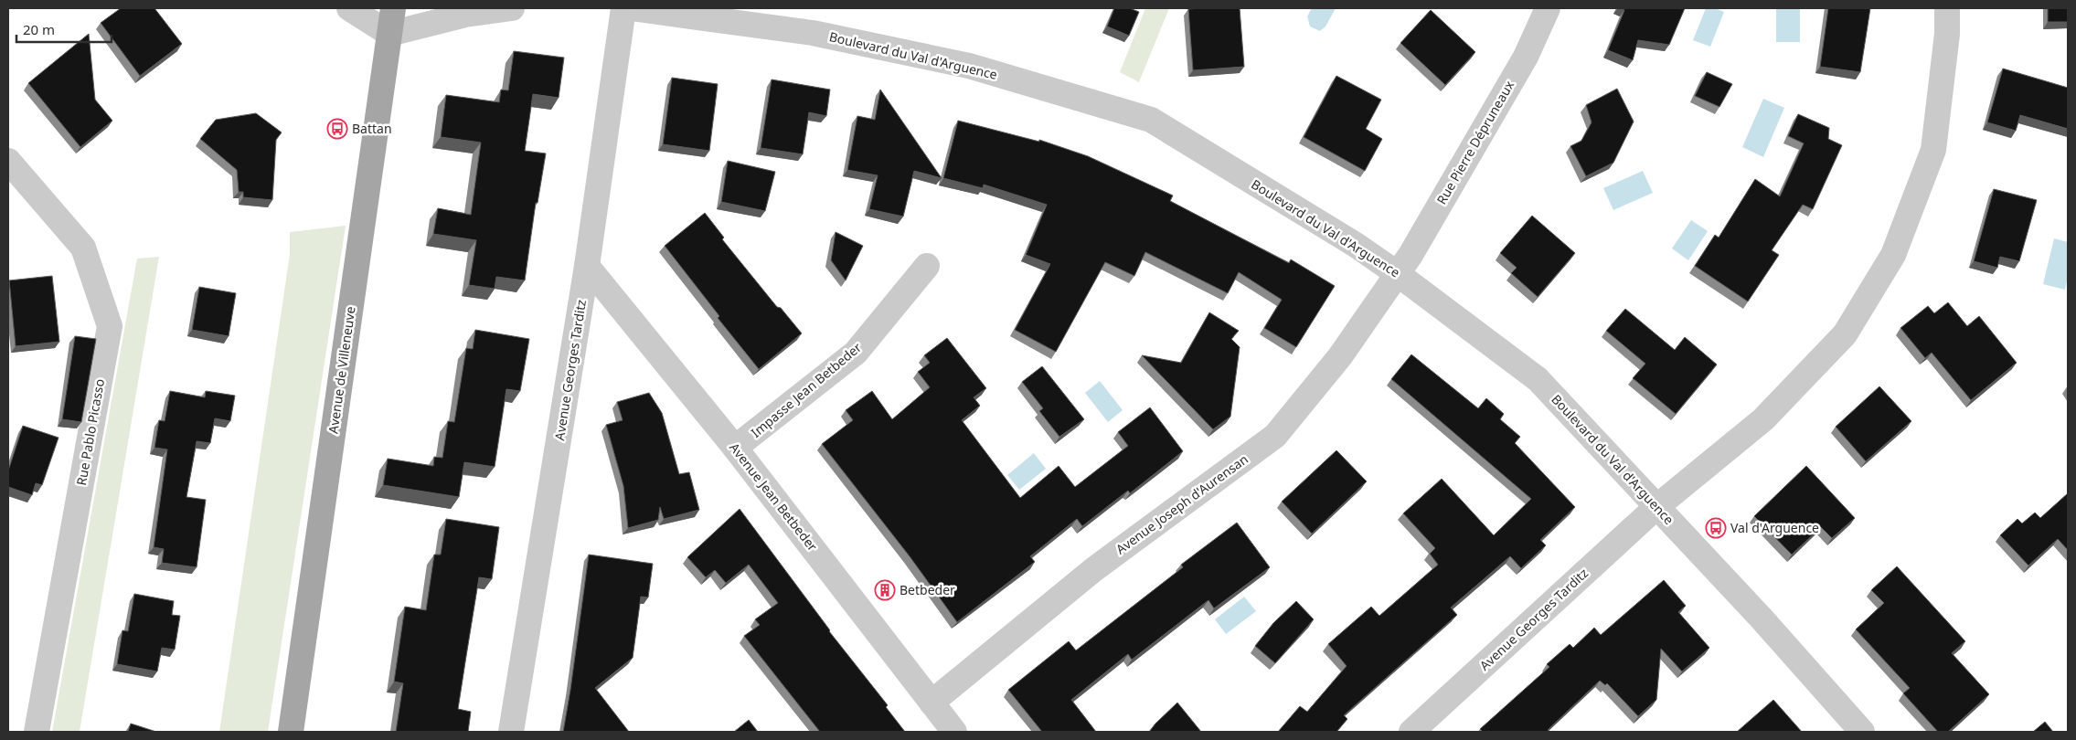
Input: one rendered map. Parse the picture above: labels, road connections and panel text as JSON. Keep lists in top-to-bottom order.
{
  "streets": {
    "main road": ["Avenue de Villeneuve"],
    "street": [
      "Boulevard du Val d'Arguence",
      "Rue Pierre Dépruneaux",
      "Avenue Georges Tarditz",
      "Impasse Jean Betbeder",
      "Rue Pablo Picasso",
      "Avenue Jean Betbeder",
      "Avenue Joseph d'Aurensan"
    ]
  },
  "crossings": [
    ["Boulevard du Val d'Arguence", "Rue Pierre Dépruneaux"],
    ["Boulevard du Val d'Arguence", "Avenue Georges Tarditz"],
    ["Boulevard du Val d'Arguence", "Avenue Joseph d'Aurensan"],
    ["Rue Pierre Dépruneaux", "Avenue Joseph d'Aurensan"],
    ["Avenue Georges Tarditz", "Avenue Jean Betbeder"],
    ["Impasse Jean Betbeder", "Avenue Jean Betbeder"],
    ["Avenue Jean Betbeder", "Avenue Joseph d'Aurensan"]
  ],
  "places": {
    "bus stop": ["Battan", "Val d'Arguence"],
    "building": ["Betbeder"]
  },
  "scale_bar": "20 m"
}
